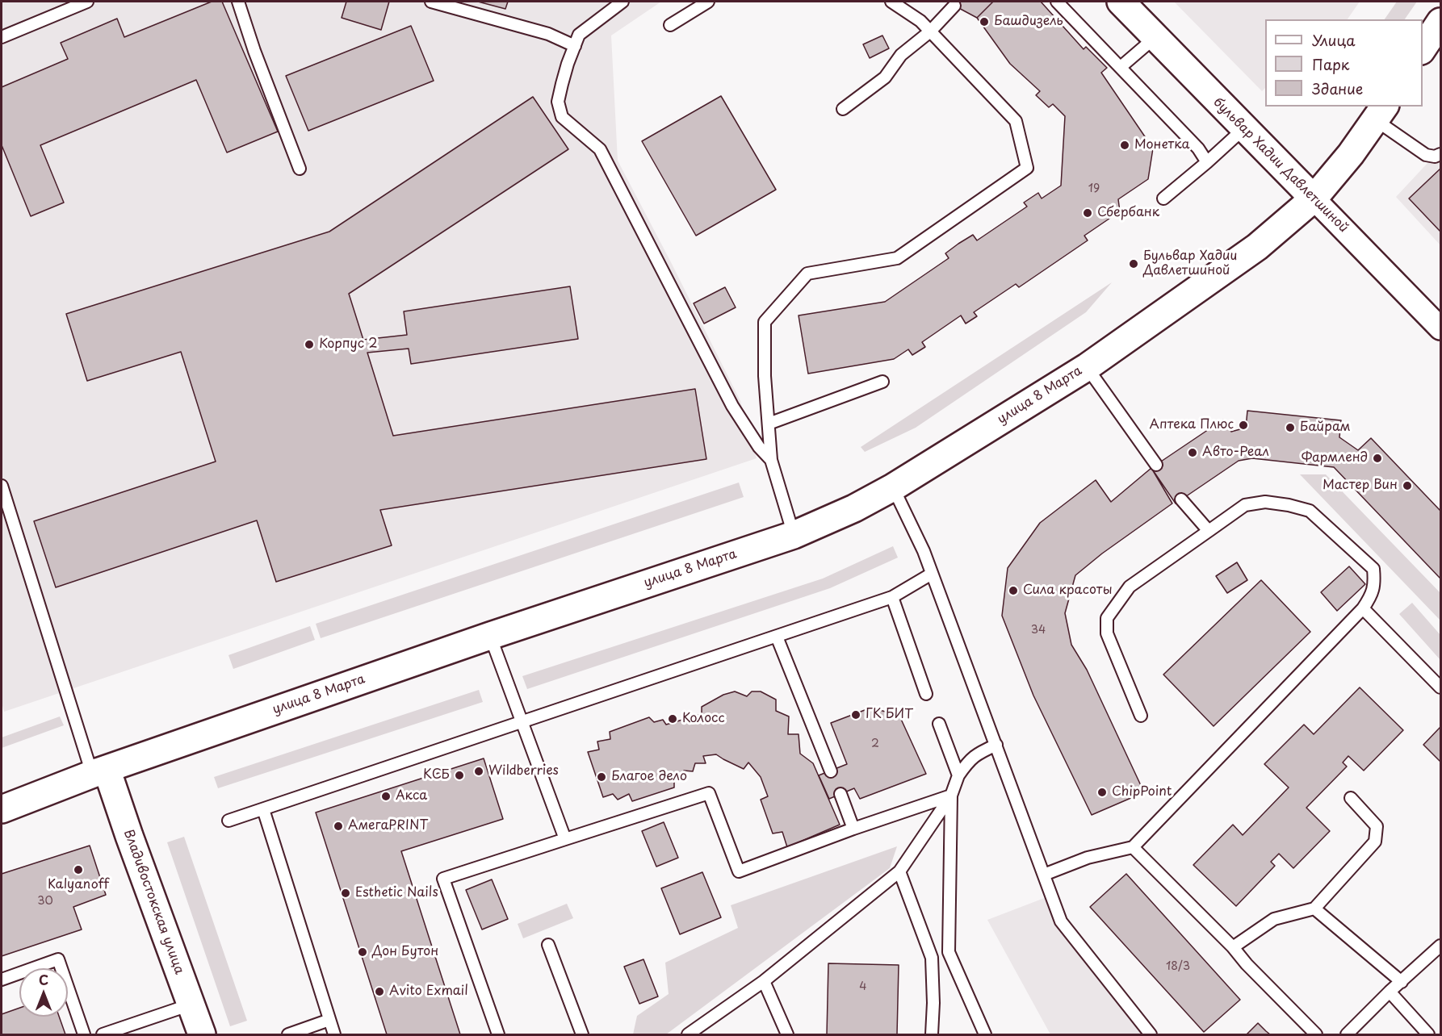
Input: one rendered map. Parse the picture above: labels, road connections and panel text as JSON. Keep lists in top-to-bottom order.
{
  "streets": {
    "main road": ["бульвар Хадии Давлетшиной", "улица 8 Марта", "Владивостокская улица"]
  },
  "crossings": [
    ["бульвар Хадии Давлетшиной", "улица 8 Марта"],
    ["улица 8 Марта", "Владивостокская улица"]
  ],
  "places": [
    "Башдизель",
    "Монетка",
    "Сбербанк",
    "Бульвар Хадии Давлетшиной",
    "Корпус 2",
    "Аптека Плюс",
    "Байрам",
    "Авто-Реал",
    "Фармленд",
    "Мастер Вин",
    "Сила красоты",
    "ГК БИТ",
    "Колосс",
    "Wildberries",
    "КСБ",
    "Благое дело",
    "ChipPoint",
    "Акса",
    "АмегаPRINT",
    "Kalyanoff",
    "Esthetic Nails",
    "Дон Бутон",
    "Avito Exmail"
  ],
  "house_numbers": [
    "19",
    "34",
    "2",
    "30",
    "18/3",
    "4"
  ],
  "legend": ["Улица", "Парк", "Здание"],
  "north": "top"
}
